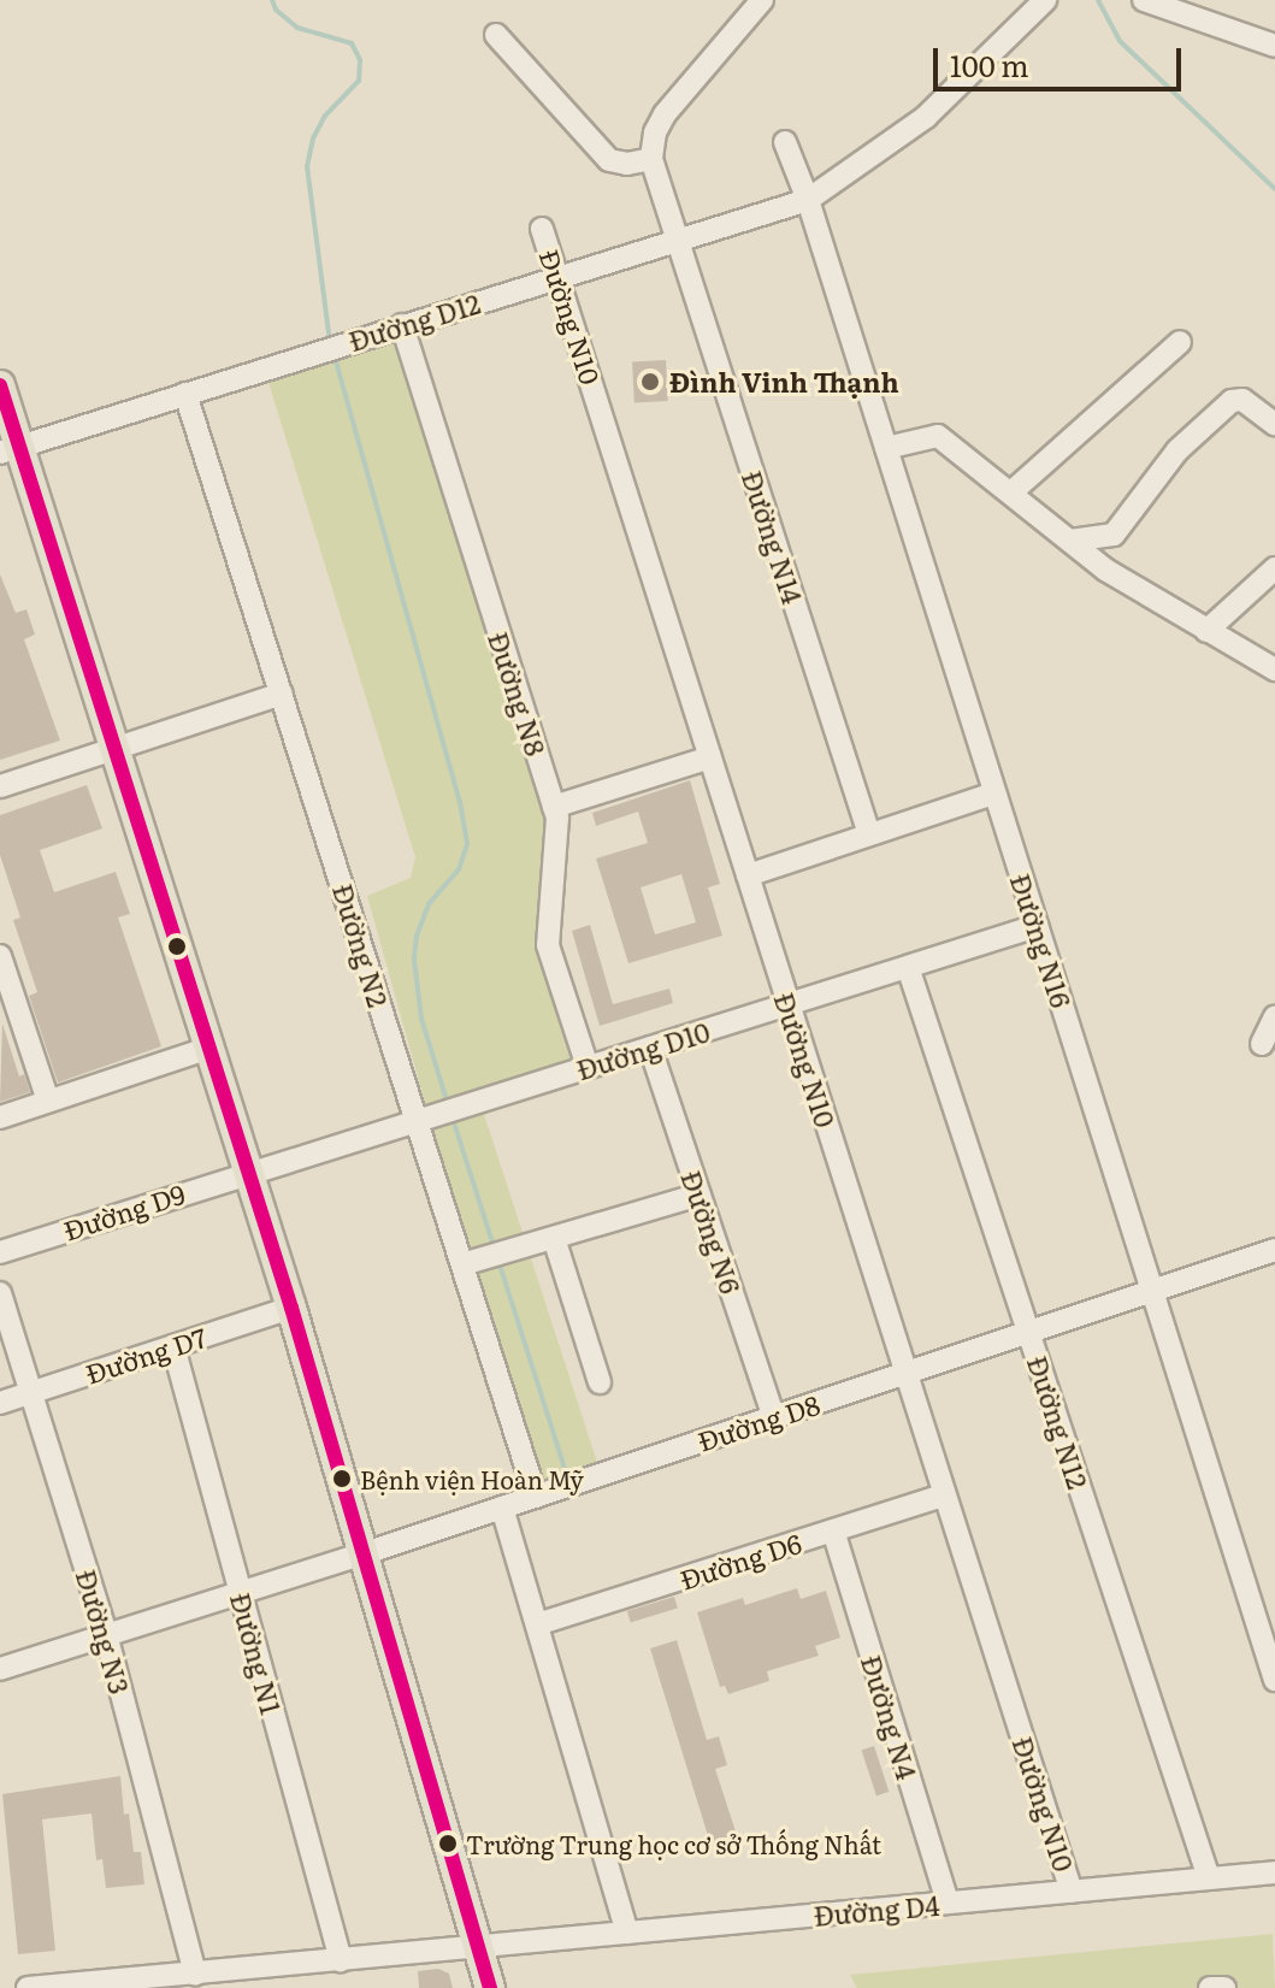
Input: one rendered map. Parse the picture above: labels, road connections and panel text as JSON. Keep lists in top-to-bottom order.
{
  "streets": {
    "street": [
      "Đường N10",
      "Đường D12",
      "Đường N14",
      "Đường N8",
      "Đường N16",
      "Đường N2",
      "Đường D10",
      "Đường D9",
      "Đường N6",
      "Đường D7",
      "Đường D8",
      "Đường N12",
      "Đường D6",
      "Đường N3",
      "Đường N1",
      "Đường N4",
      "Đường D4"
    ]
  },
  "crossings": [
    ["Đường N10", "Đường D12"],
    ["Đường N10", "Đường D10"],
    ["Đường N10", "Đường D8"],
    ["Đường N10", "Đường D6"],
    ["Đường N10", "Đường D4"],
    ["Đường D12", "Đường N14"],
    ["Đường D12", "Đường N8"],
    ["Đường D12", "Đường N16"],
    ["Đường D12", "Đường N2"],
    ["Đường N8", "Đường D10"],
    ["Đường N16", "Đường D10"],
    ["Đường N16", "Đường D8"],
    ["Đường N2", "Đường D10"],
    ["Đường N2", "Đường D8"],
    ["Đường D10", "Đường D9"],
    ["Đường D10", "Đường N6"],
    ["Đường D10", "Đường N12"],
    ["Đường N6", "Đường D8"],
    ["Đường D7", "Đường N3"],
    ["Đường D7", "Đường N1"],
    ["Đường D8", "Đường N12"],
    ["Đường D8", "Đường N3"],
    ["Đường D8", "Đường N1"],
    ["Đường N12", "Đường D4"],
    ["Đường D6", "Đường N4"],
    ["Đường N3", "Đường D4"],
    ["Đường N1", "Đường D4"],
    ["Đường N4", "Đường D4"]
  ],
  "places": ["Đình Vinh Thạnh", "Bệnh viện Hoàn Mỹ", "Trường Trung học cơ sở Thống Nhất"],
  "scale_bar": "100 m"
}
